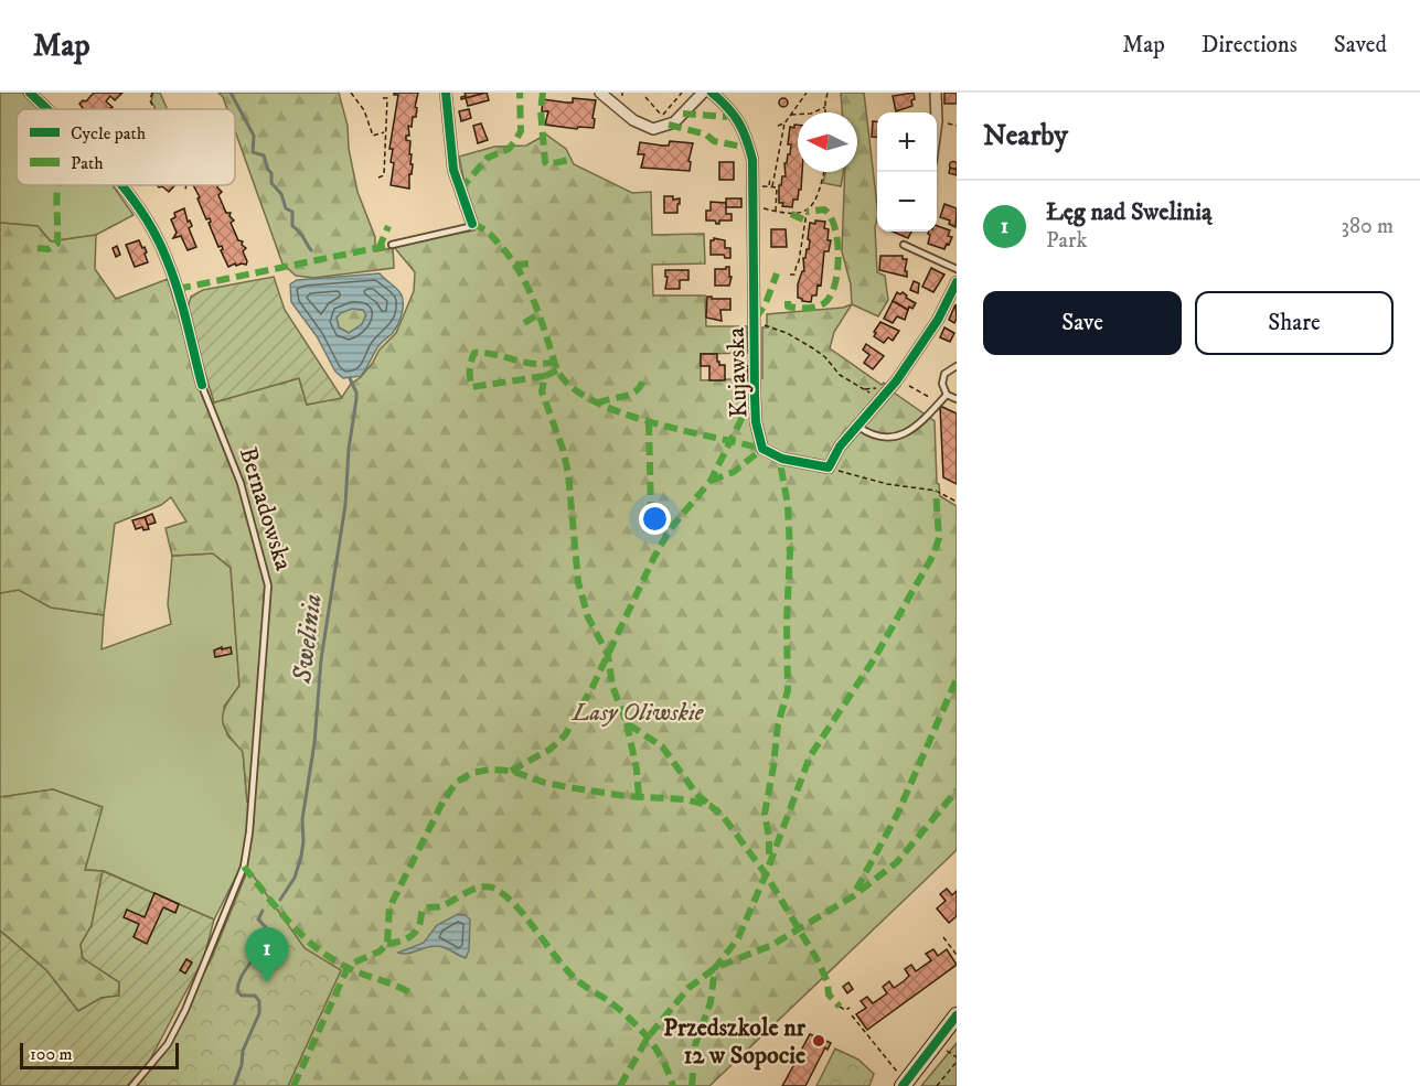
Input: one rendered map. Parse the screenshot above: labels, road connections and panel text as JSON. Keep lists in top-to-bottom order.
{
  "streets": {
    "street": ["Kujawska", "Bernadowska"]
  },
  "water": ["Swelinia"],
  "parks": ["Lasy Oliwskie"],
  "places": ["Przedszkole nr 12 w Sopocie"],
  "legend": ["Cycle path", "Path"],
  "scale_bar": "100 m",
  "north": "left",
  "page": {
    "header": "Map",
    "nav": ["Map", "Directions", "Saved"],
    "heading": "Nearby",
    "map_buttons": ["+", "−"],
    "list": [
      {
        "mark": "1",
        "name": "Łęg nad Swelinią",
        "note": "Park",
        "value": "380 m"
      }
    ],
    "buttons": ["Save", "Share"],
    "pins": "1",
    "scale": "100 m"
  }
}
